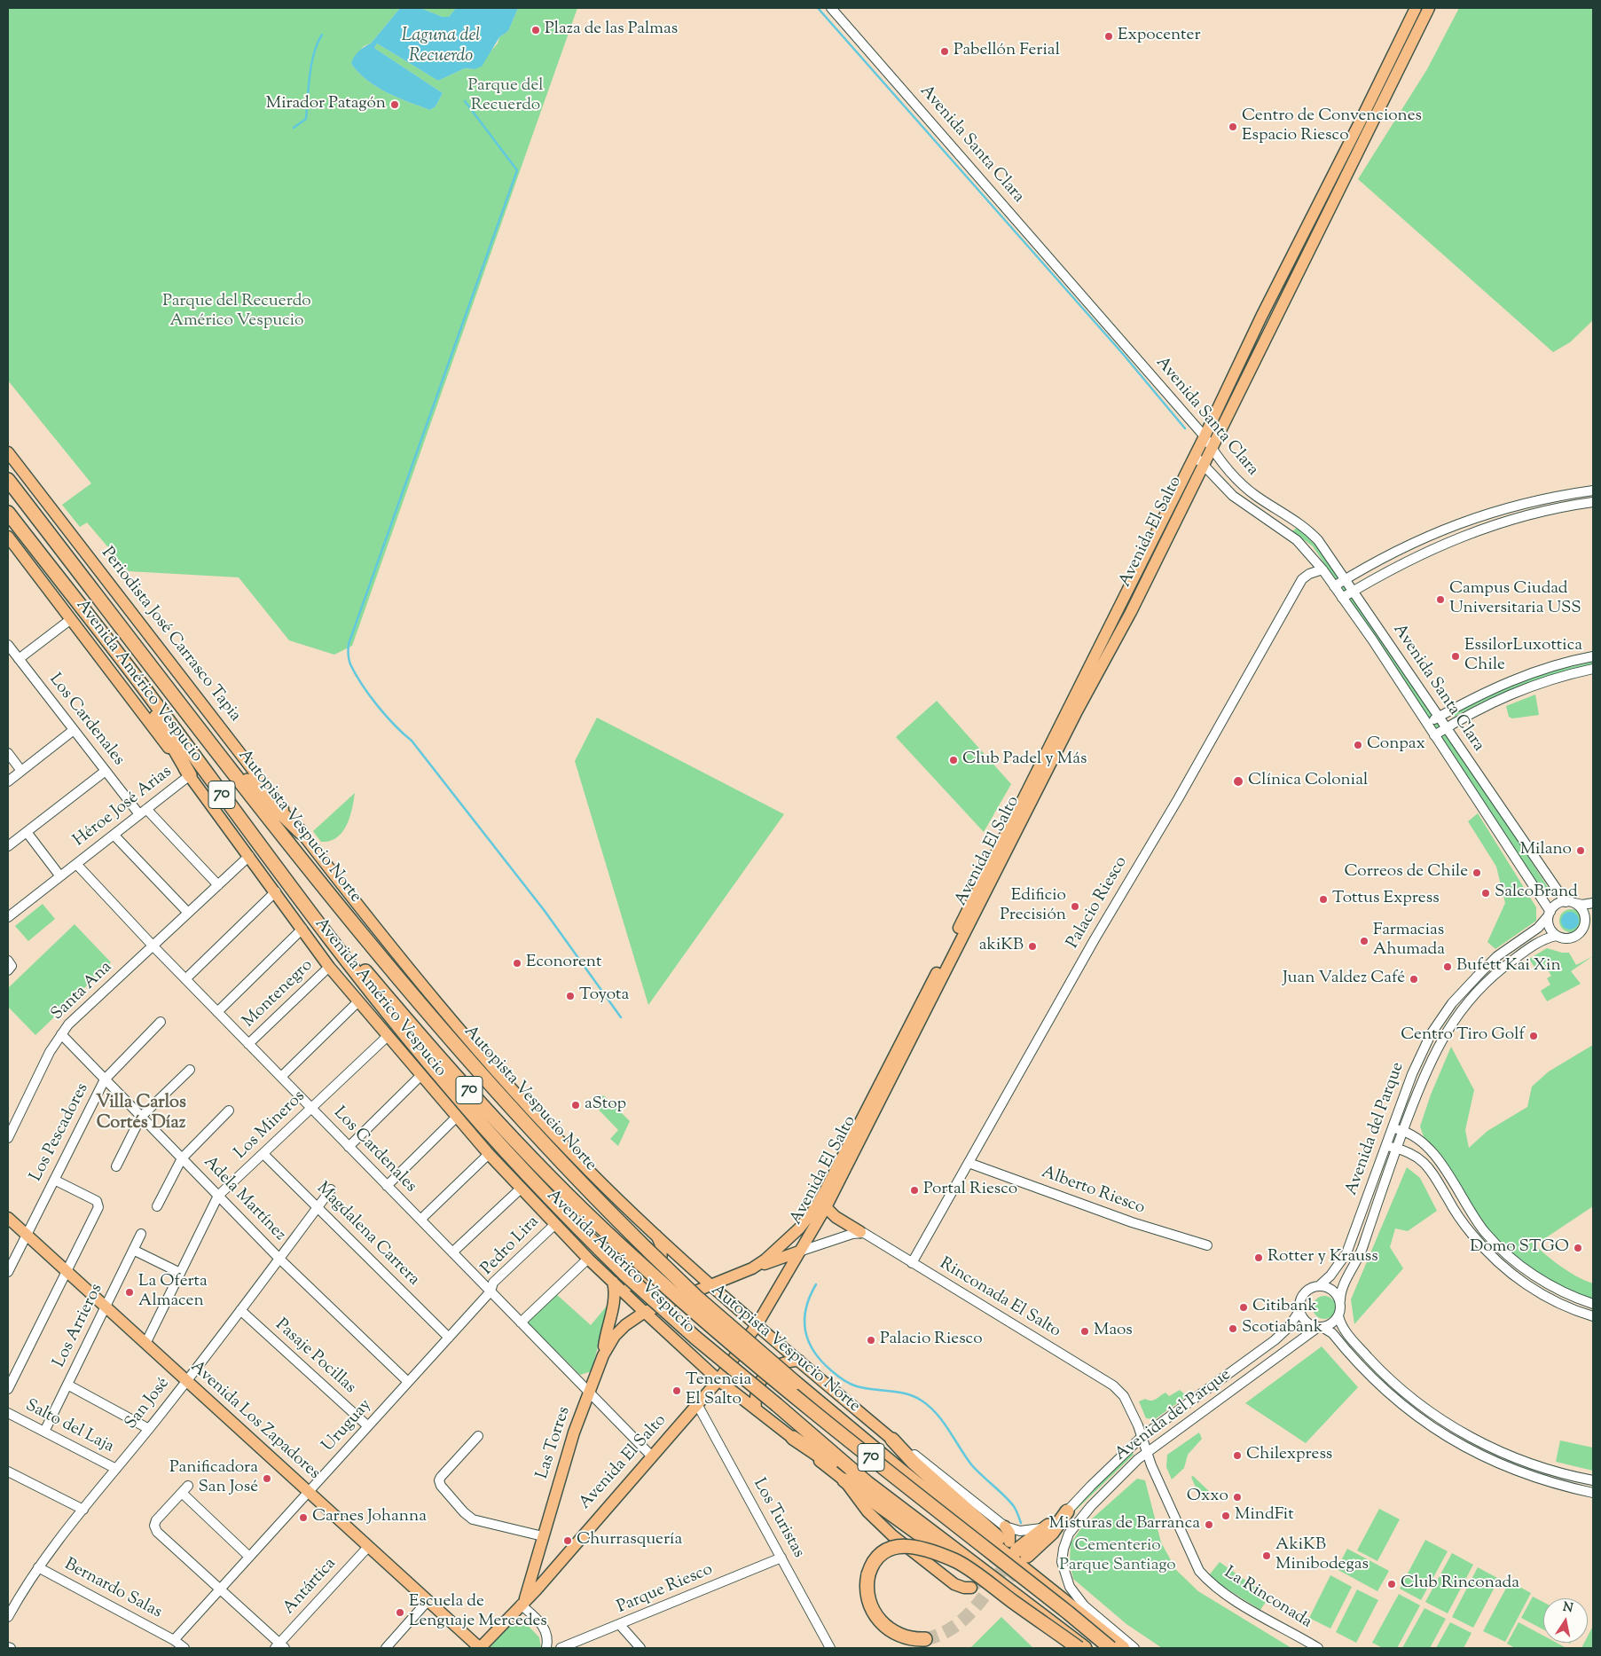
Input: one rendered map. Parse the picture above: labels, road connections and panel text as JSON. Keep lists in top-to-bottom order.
{
  "streets": {
    "highway": ["70", "Autopista Vespucio Norte"],
    "main road": [
      "Avenida El Salto",
      "Periodista José Carrasco Tapia",
      "Avenida Américo Vespucio",
      "Avenida Los Zapadores",
      "Las Torres"
    ],
    "street": [
      "Avenida Santa Clara",
      "Los Cardenales",
      "Héroe José Arias",
      "Palacio Riesco",
      "Santa Ana",
      "Montenegro",
      "Los Mineros",
      "Avenida del Parque",
      "Los Pescadores",
      "Alberto Riesco",
      "Adela Martínez",
      "Magdalena Carrera",
      "Pedro Lira",
      "Rinconada El Salto",
      "Los Arrieros",
      "Pasaje Pocillas",
      "San José",
      "Uruguay",
      "Salto del Laja",
      "Los Turistas",
      "Antártica",
      "Bernardo Salas",
      "Parque Riesco",
      "La Rinconada"
    ]
  },
  "crossings": [
    ["Avenida Santa Clara", "Avenida El Salto"],
    ["Avenida Santa Clara", "Palacio Riesco"],
    ["Avenida Santa Clara", "Avenida del Parque"],
    ["Avenida El Salto", "Periodista José Carrasco Tapia"],
    ["Avenida El Salto", "Avenida Américo Vespucio"],
    ["Avenida El Salto", "Los Cardenales"],
    ["Avenida El Salto", "Avenida Los Zapadores"],
    ["Avenida El Salto", "Las Torres"],
    ["Avenida El Salto", "Los Turistas"],
    ["Avenida Américo Vespucio", "Héroe José Arias"],
    ["Avenida Américo Vespucio", "Santa Ana"],
    ["Avenida Américo Vespucio", "Montenegro"],
    ["Avenida Américo Vespucio", "Los Mineros"],
    ["Avenida Américo Vespucio", "Pedro Lira"],
    ["Avenida Américo Vespucio", "Las Torres"],
    ["Los Cardenales", "Héroe José Arias"],
    ["Los Cardenales", "Santa Ana"],
    ["Los Cardenales", "Montenegro"],
    ["Los Cardenales", "Los Mineros"],
    ["Los Cardenales", "Pedro Lira"],
    ["Los Cardenales", "Uruguay"],
    ["Los Cardenales", "Las Torres"],
    ["Palacio Riesco", "Alberto Riesco"],
    ["Palacio Riesco", "Rinconada El Salto"],
    ["Santa Ana", "Adela Martínez"],
    ["Los Mineros", "Adela Martínez"],
    ["Los Mineros", "Magdalena Carrera"],
    ["Los Mineros", "Avenida Los Zapadores"],
    ["Avenida del Parque", "Rinconada El Salto"],
    ["Avenida del Parque", "La Rinconada"],
    ["Los Pescadores", "Adela Martínez"],
    ["Los Pescadores", "Avenida Los Zapadores"],
    ["Adela Martínez", "San José"],
    ["Adela Martínez", "Uruguay"],
    ["Magdalena Carrera", "San José"],
    ["Magdalena Carrera", "Uruguay"],
    ["Pedro Lira", "Uruguay"],
    ["Rinconada El Salto", "La Rinconada"],
    ["Los Arrieros", "Avenida Los Zapadores"],
    ["Los Arrieros", "Salto del Laja"],
    ["Pasaje Pocillas", "San José"],
    ["Pasaje Pocillas", "Uruguay"],
    ["San José", "Avenida Los Zapadores"],
    ["San José", "Salto del Laja"],
    ["San José", "Bernardo Salas"],
    ["Avenida Los Zapadores", "Uruguay"],
    ["Avenida Los Zapadores", "Antártica"],
    ["Uruguay", "Bernardo Salas"],
    ["Los Turistas", "Parque Riesco"]
  ],
  "districts": ["Villa Carlos Cortés Díaz"],
  "water": ["Laguna del Recuerdo"],
  "parks": ["Parque del Recuerdo", "Parque del Recuerdo Américo Vespucio", "Cementerio Parque Santiago"],
  "places": [
    "Plaza de las Palmas",
    "Expocenter",
    "Pabellón Ferial",
    "Mirador Patagón",
    "Centro de Convenciones Espacio Riesco",
    "Campus Ciudad Universitaria USS",
    "EssilorLuxottica Chile",
    "Conpax",
    "Club Padel y Más",
    "Clínica Colonial",
    "Milano",
    "Correos de Chile",
    "SalcoBrand",
    "Tottus Express",
    "Edificio Precisión",
    "Farmacias Ahumada",
    "akiKB",
    "Econorent",
    "Bufett Kai Xin",
    "Juan Valdez Café",
    "Toyota",
    "Centro Tiro Golf",
    "aStop",
    "Portal Riesco",
    "Domo STGO",
    "Rotter y Krauss",
    "La Oferta Almacen",
    "Citibank",
    "Scotiabank",
    "Maos",
    "Palacio Riesco",
    "Tenencia El Salto",
    "Chilexpress",
    "Panificadora San José",
    "Oxxo",
    "MindFit",
    "Carnes Johanna",
    "Misturas de Barranca",
    "Churrasquería",
    "AkiKB Minibodegas",
    "Club Rinconada",
    "Escuela de Lenguaje Mercedes"
  ],
  "north": "top"
}
